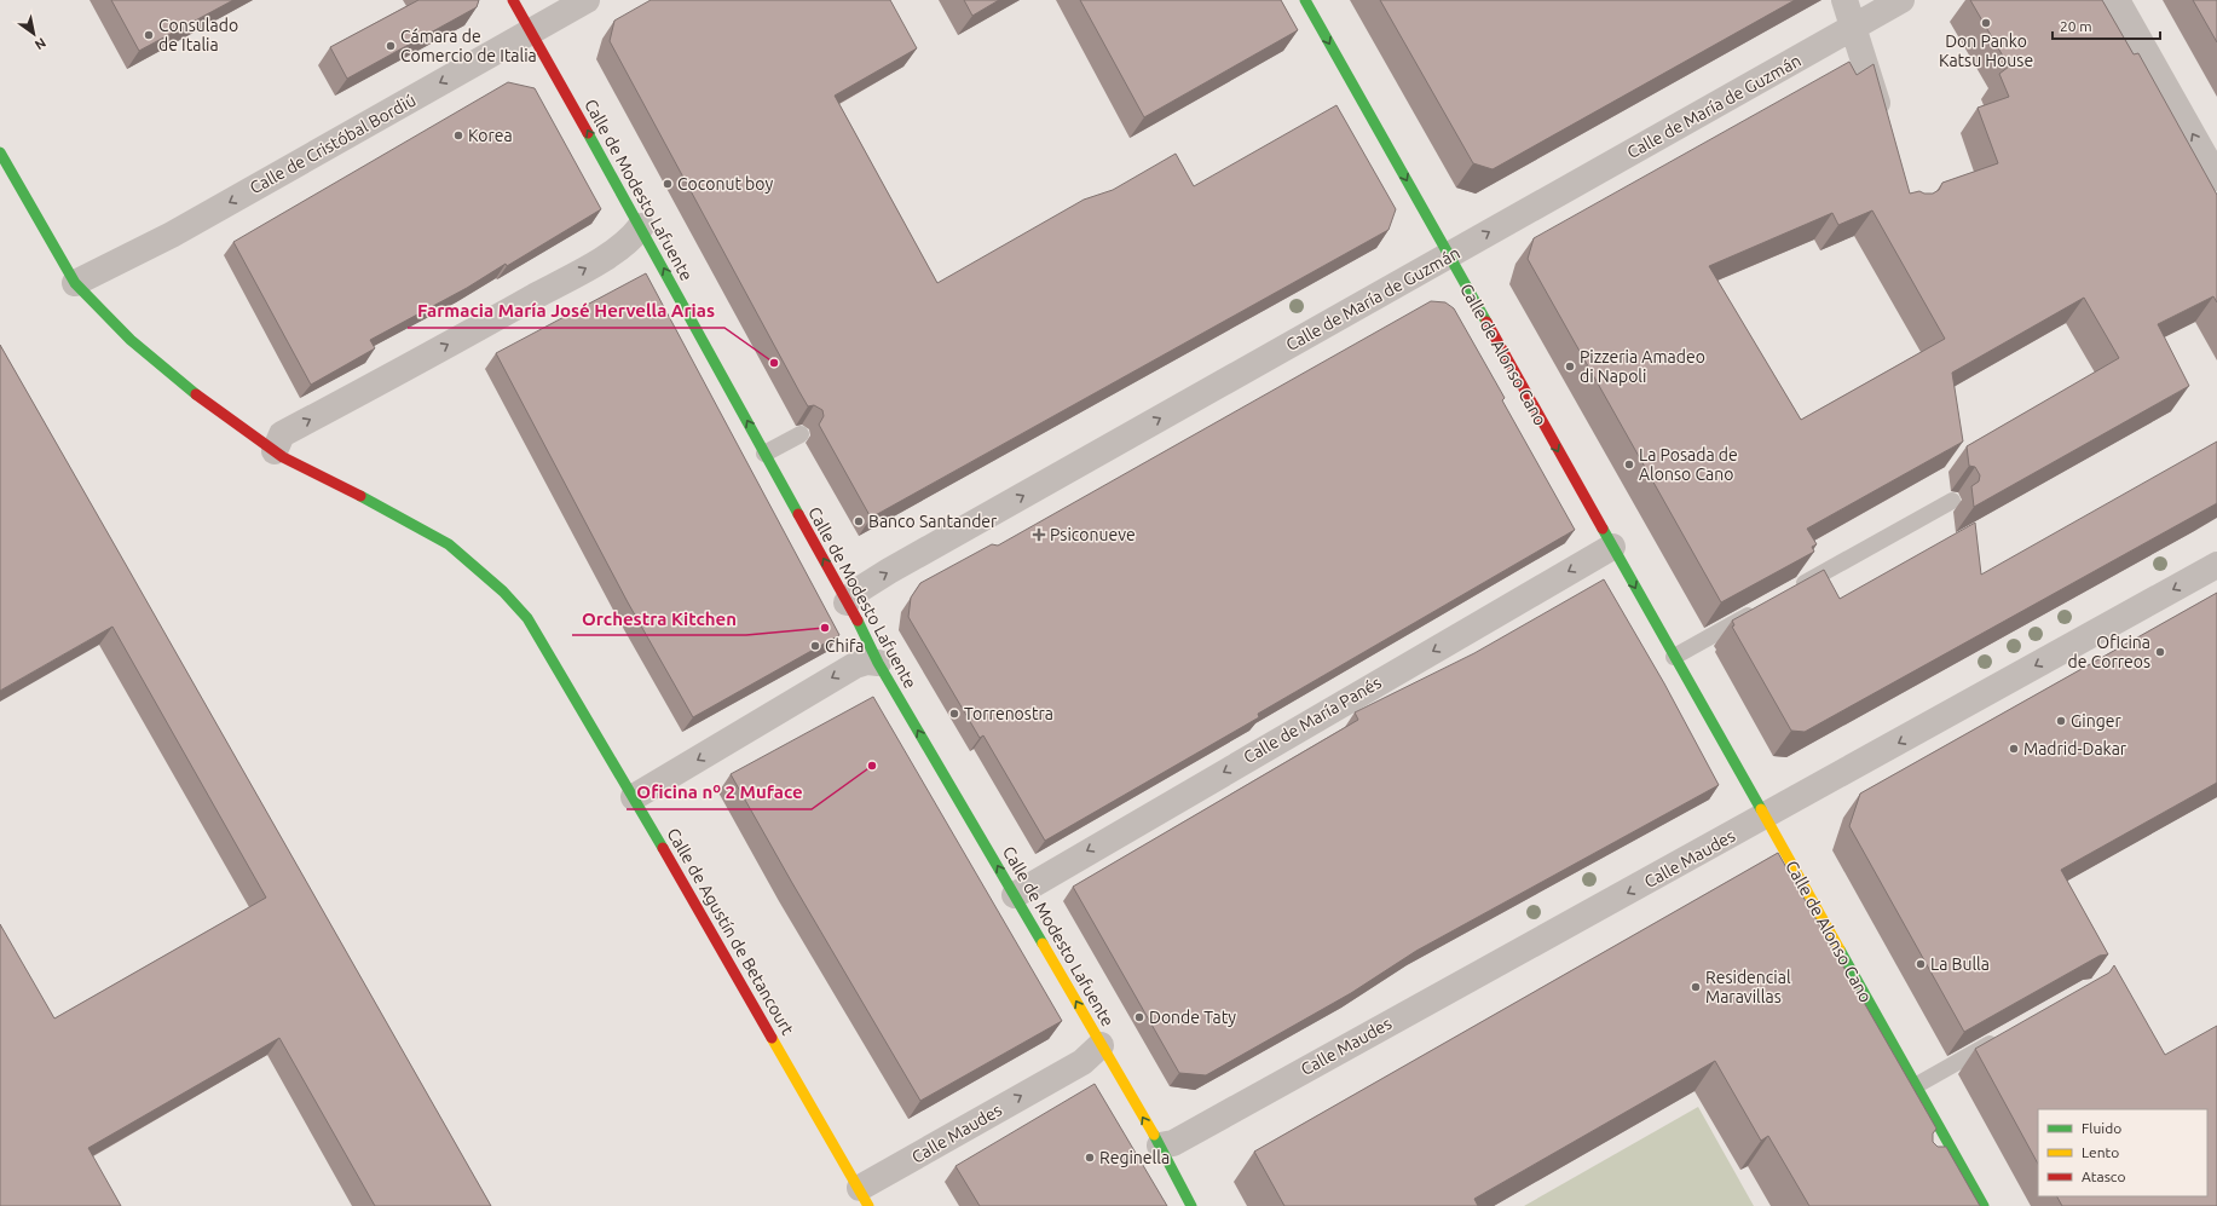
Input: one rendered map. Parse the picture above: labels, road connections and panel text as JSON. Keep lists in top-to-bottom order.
{
  "streets": {
    "street": [
      "Calle de María de Guzmán",
      "Calle de Cristóbal Bordiú",
      "Calle de Modesto Lafuente",
      "Calle de Alonso Cano",
      "Calle de María Panés",
      "Calle Maudes",
      "Calle de Agustín de Betancourt"
    ]
  },
  "crossings": [
    ["Calle de María de Guzmán", "Calle de Modesto Lafuente"],
    ["Calle de María de Guzmán", "Calle de Alonso Cano"],
    ["Calle de Cristóbal Bordiú", "Calle de Modesto Lafuente"],
    ["Calle de Cristóbal Bordiú", "Calle de Agustín de Betancourt"],
    ["Calle de Modesto Lafuente", "Calle de María Panés"],
    ["Calle de Modesto Lafuente", "Calle Maudes"],
    ["Calle de Alonso Cano", "Calle de María Panés"],
    ["Calle de Alonso Cano", "Calle Maudes"],
    ["Calle Maudes", "Calle de Agustín de Betancourt"]
  ],
  "one_way": [
    "Calle de María de Guzmán",
    "Calle de Modesto Lafuente",
    "Calle de Alonso Cano",
    "Calle de María Panés"
  ],
  "places": {
    "other": [
      "Don Panko Katsu House",
      "Consulado de Italia",
      "Cámara de Comercio de Italia",
      "Korea",
      "Coconut boy",
      "Farmacia María José Hervella Arias",
      "Pizzeria Amadeo di Napoli",
      "La Posada de Alonso Cano",
      "Banco Santander",
      "Orchestra Kitchen",
      "Chifa",
      "Oficina de Correos",
      "Torrenostra",
      "Ginger",
      "Madrid-Dakar",
      "Oficina nº 2 Muface",
      "La Bulla",
      "Residencial Maravillas",
      "Donde Taty",
      "Reginella"
    ],
    "health": ["Psiconueve"]
  },
  "legend": ["Fluido", "Lento", "Atasco"],
  "scale_bar": "20 m",
  "north": "bottom right"
}
